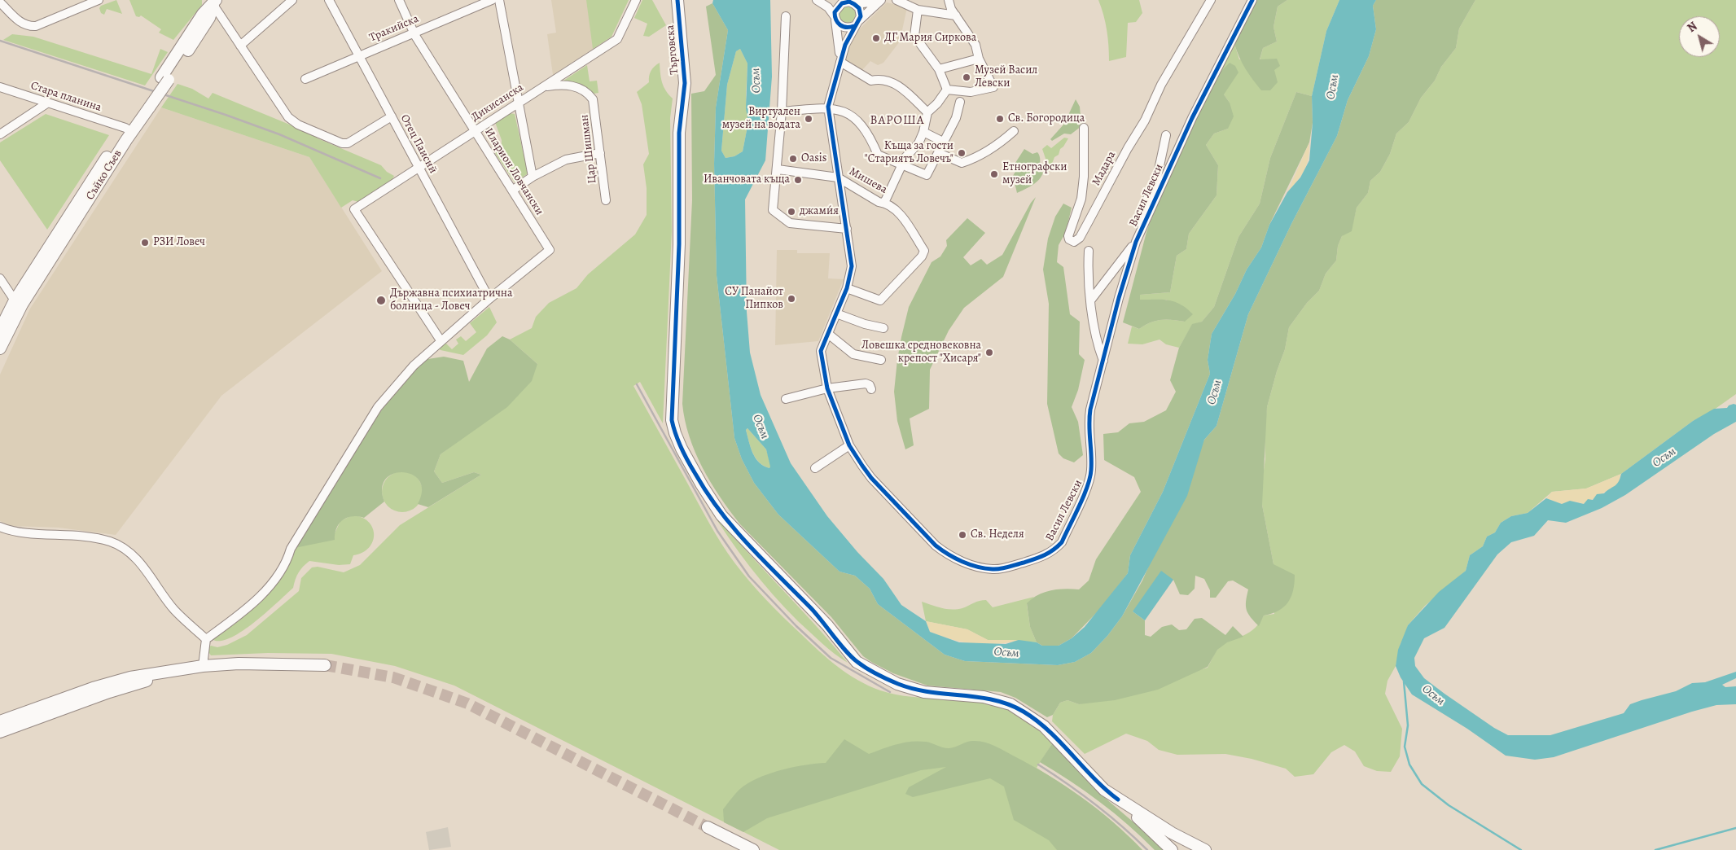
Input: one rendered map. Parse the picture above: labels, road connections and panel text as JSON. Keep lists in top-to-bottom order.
{
  "streets": {
    "street": [
      "Тракийска",
      "Търговска",
      "Стара планина",
      "Дикисанска",
      "Отец Паисий",
      "Цар Шишман",
      "Мадара",
      "Иларион Ловчански",
      "Съйко Съев",
      "Мишева",
      "Васил Левски"
    ]
  },
  "crossings": [
    ["Тракийска", "Отец Паисий"],
    ["Тракийска", "Иларион Ловчански"],
    ["Стара планина", "Съйко Съев"],
    ["Дикисанска", "Отец Паисий"],
    ["Дикисанска", "Цар Шишман"],
    ["Дикисанска", "Иларион Ловчански"],
    ["Отец Паисий", "Иларион Ловчански"],
    ["Мишева", "Васил Левски"]
  ],
  "districts": ["ВАРОША"],
  "water": ["Осъм"],
  "places": [
    "ДГ Мария Сиркова",
    "Музей Васил Левски",
    "Виртуален музей на водата",
    "Св. Богородица",
    "Къща за гости \"Стариятъ Ловечъ\"",
    "Oasis",
    "Етнографски музей",
    "Иванчовата къща",
    "джами́я",
    "РЗИ Ловеч",
    "СУ Панайот Пипков",
    "Държавна психиатрична болница - Ловеч",
    "Ловешка средновековна крепост \"Хисаря\"",
    "Св. Неделя"
  ],
  "north": "top left"
}
